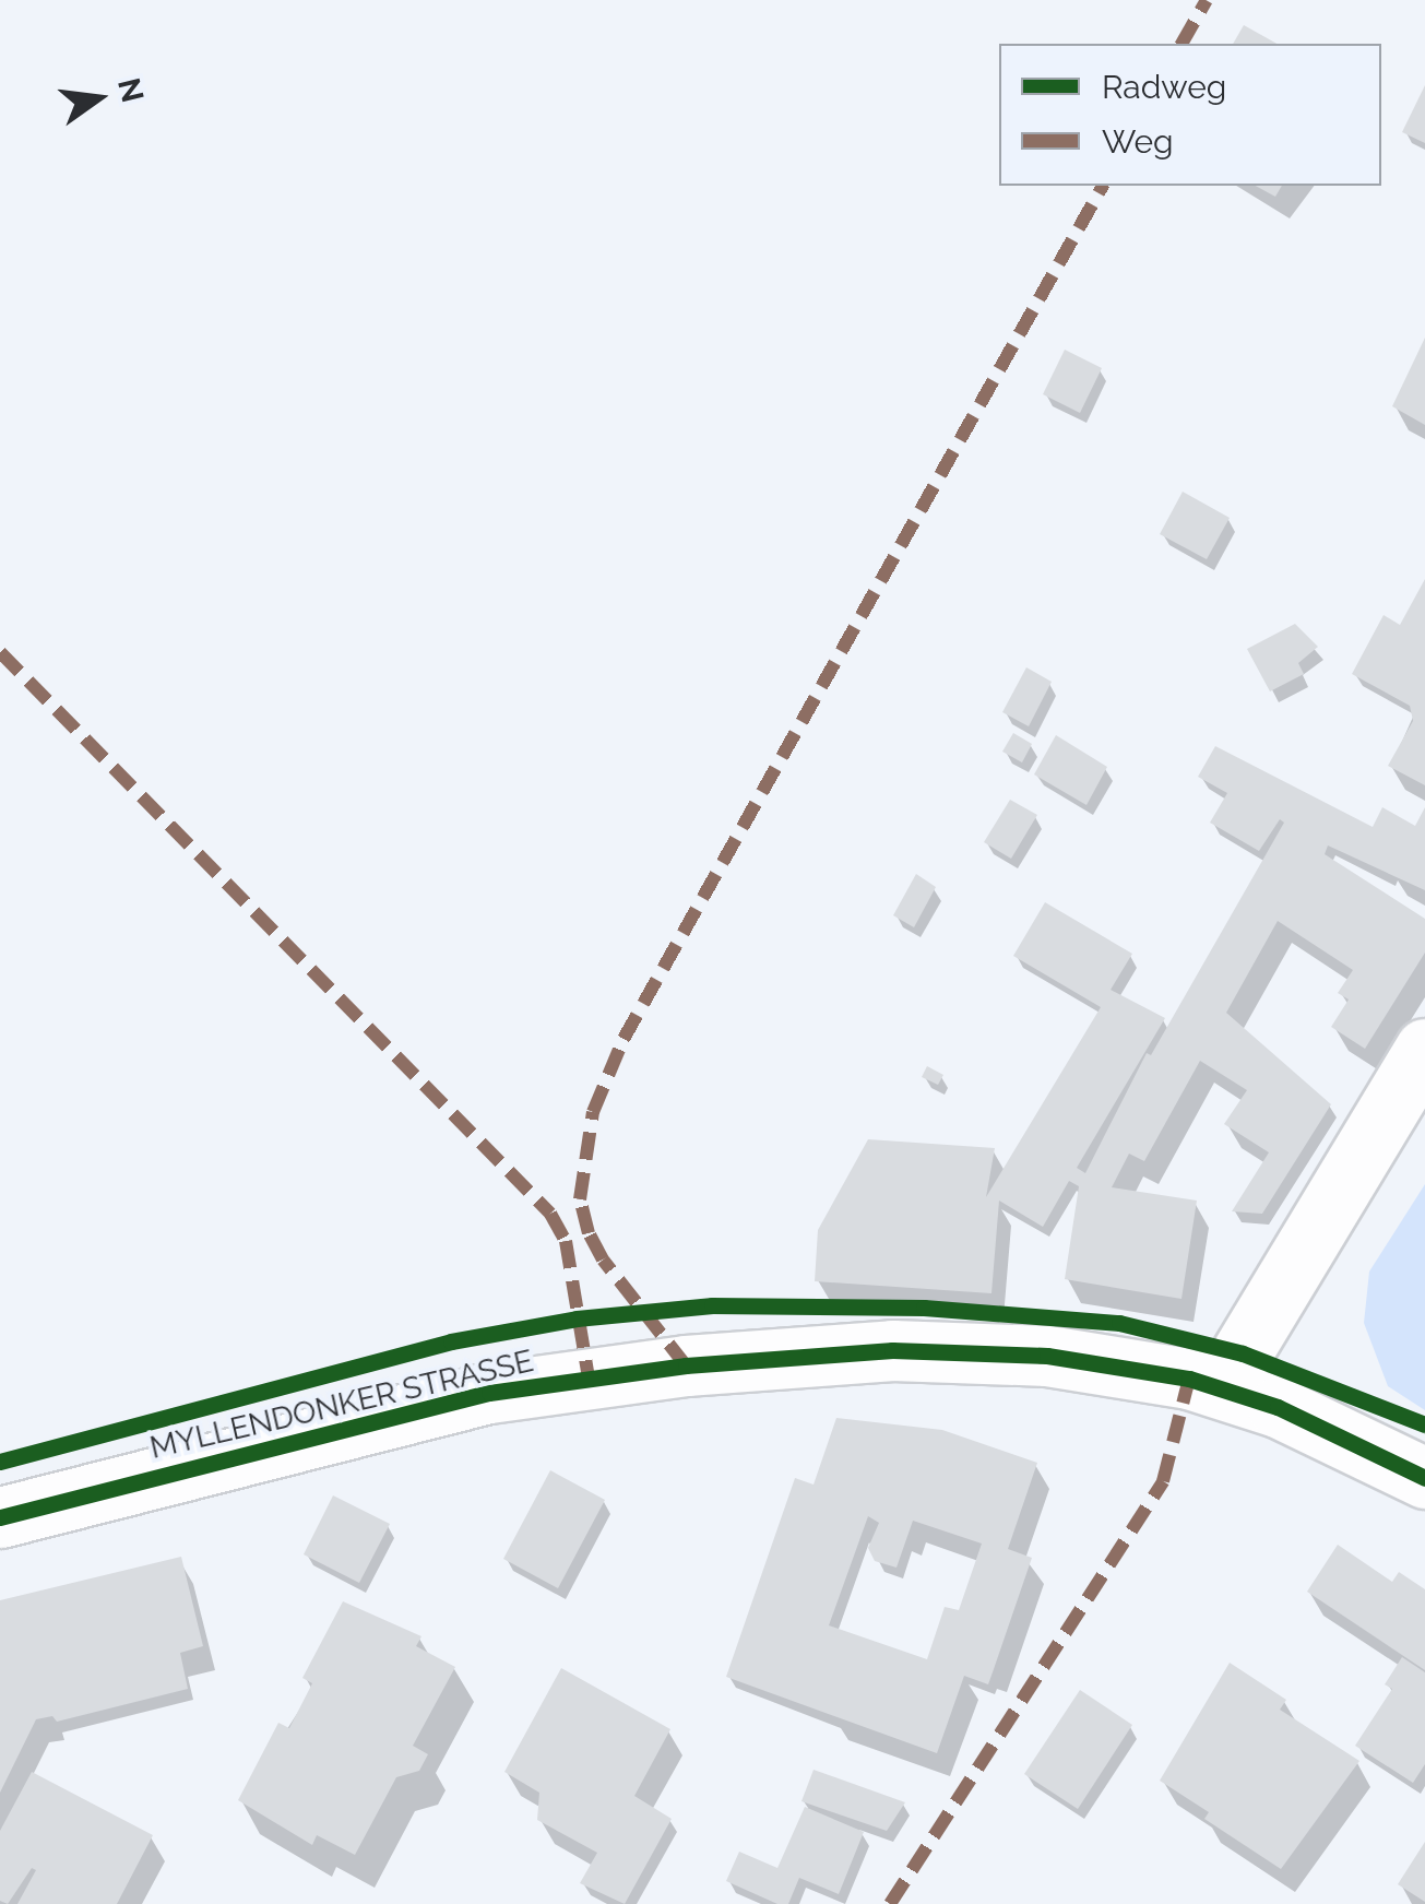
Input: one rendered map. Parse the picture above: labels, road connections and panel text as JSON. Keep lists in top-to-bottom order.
{
  "streets": {
    "street": ["MYLLENDONKER STRASSE"]
  },
  "legend": ["Radweg", "Weg"],
  "north": "right"
}
